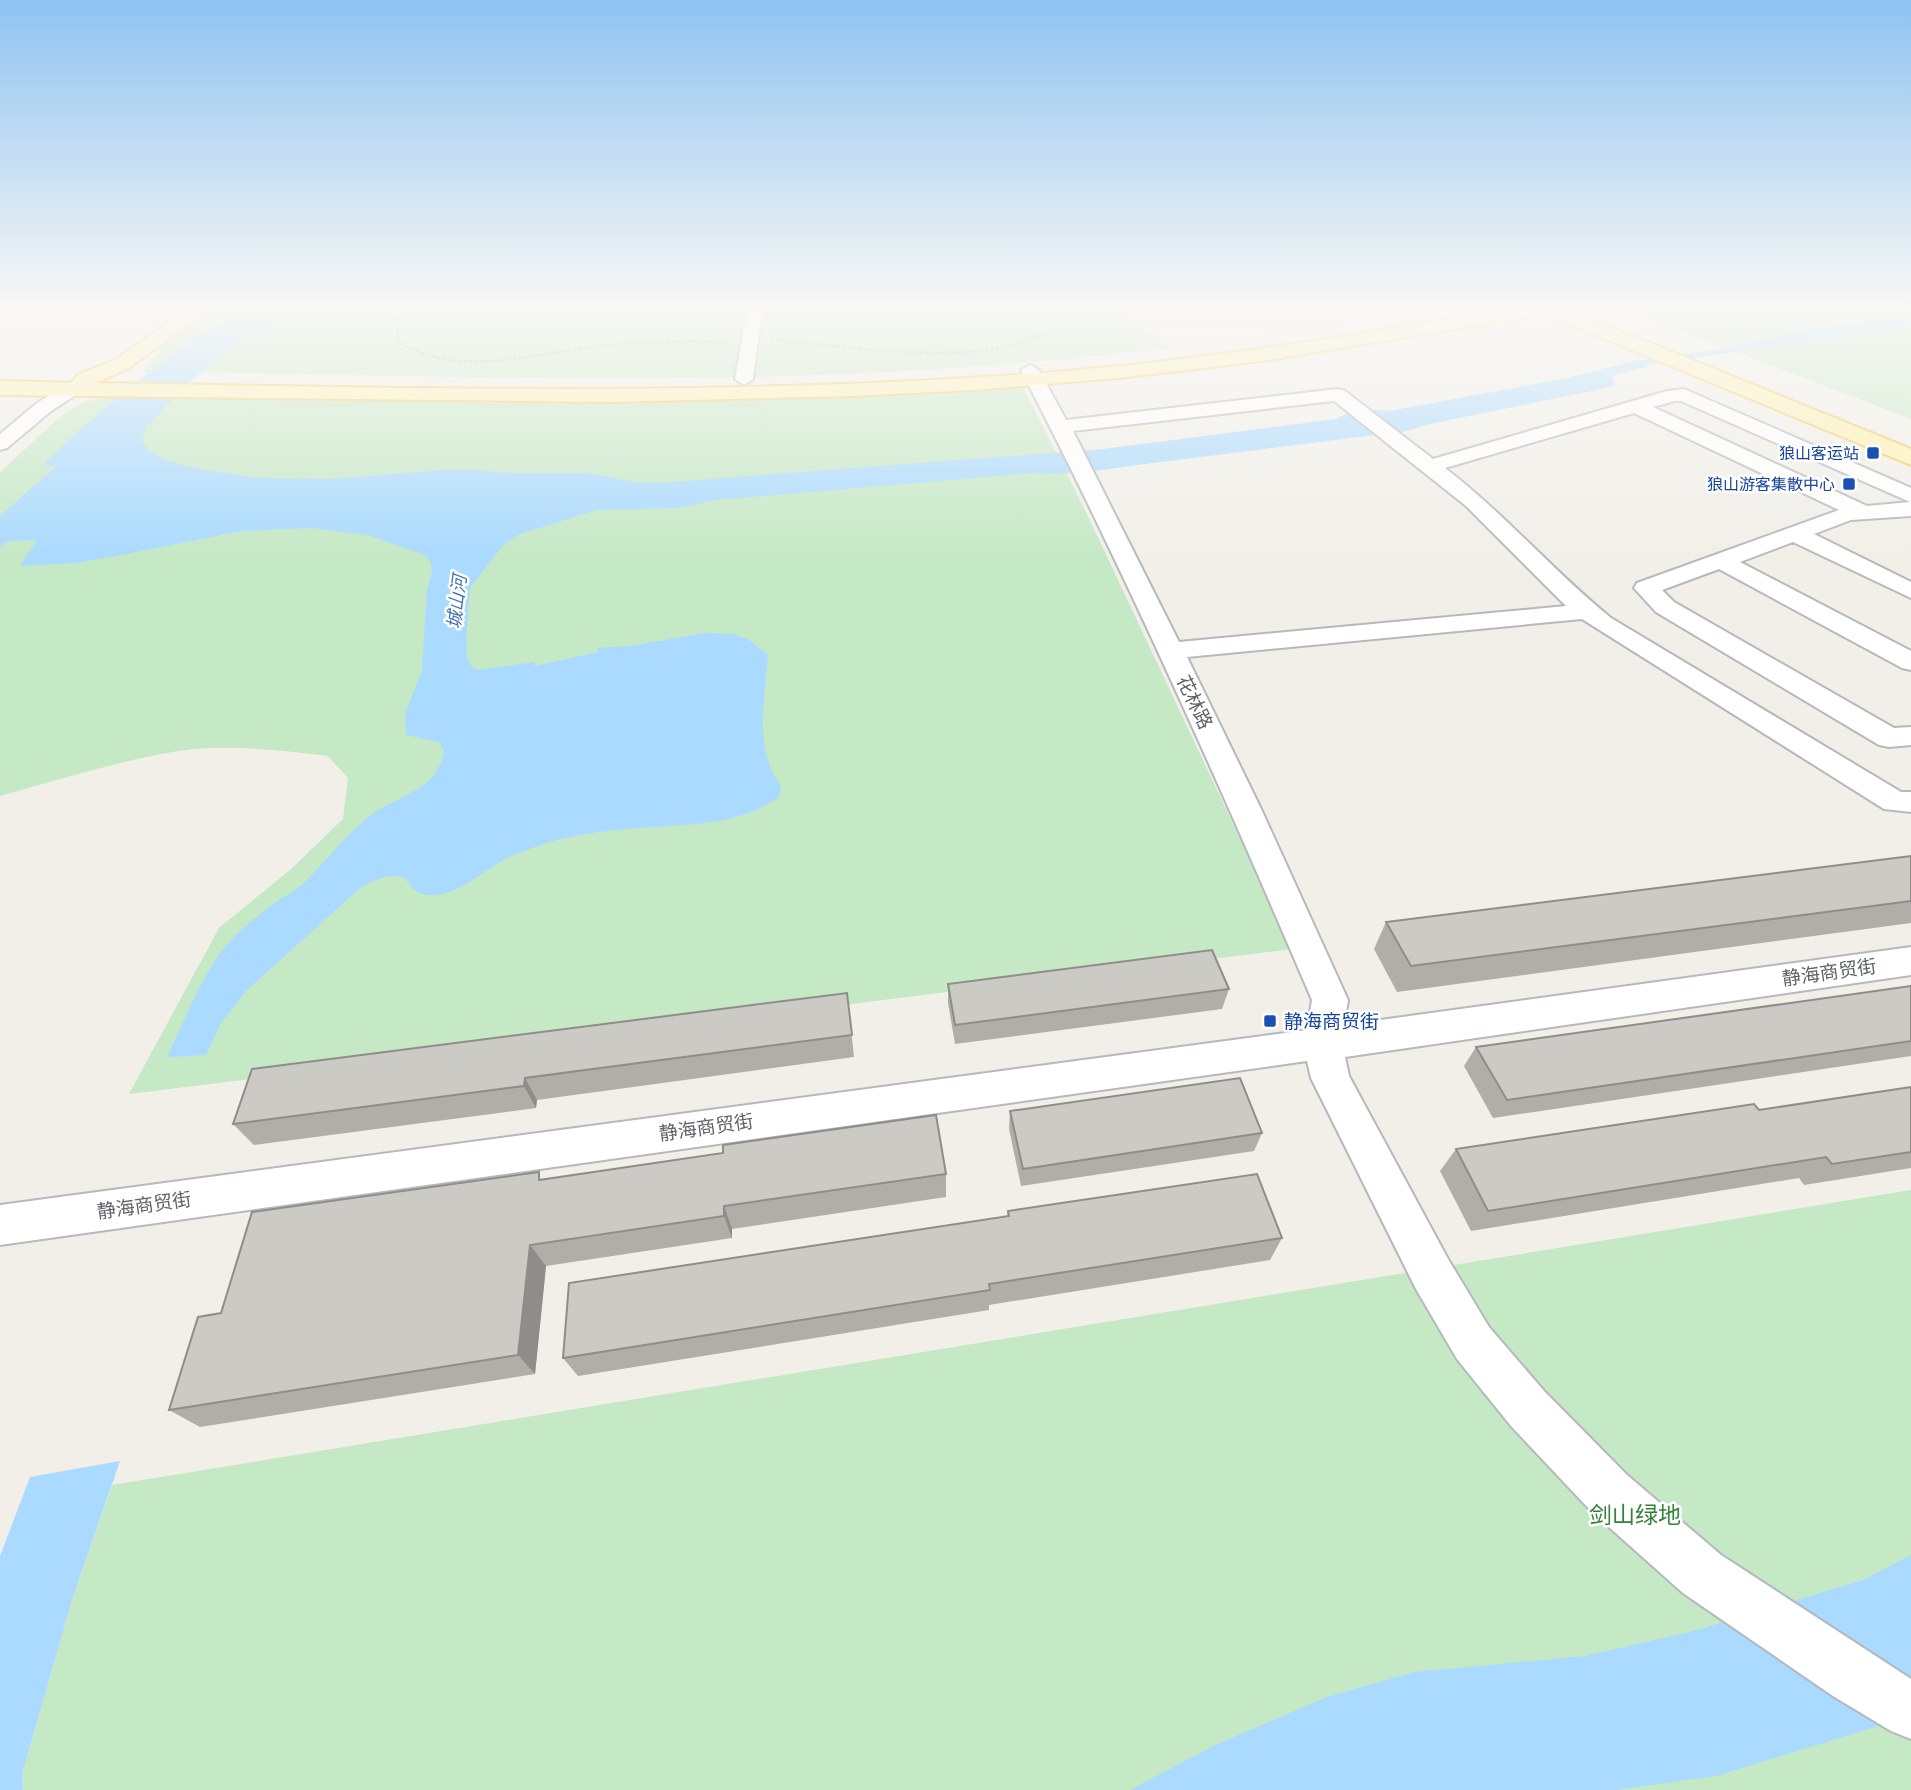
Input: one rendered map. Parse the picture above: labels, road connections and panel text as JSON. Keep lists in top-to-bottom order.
{
  "streets": {
    "street": ["花林路", "静海商贸街"]
  },
  "crossings": [
    ["花林路", "静海商贸街"]
  ],
  "water": ["城山河"],
  "parks": ["剑山绿地"],
  "places": {
    "transit": ["狼山客运站", "狼山游客集散中心", "静海商贸街"]
  }
}
